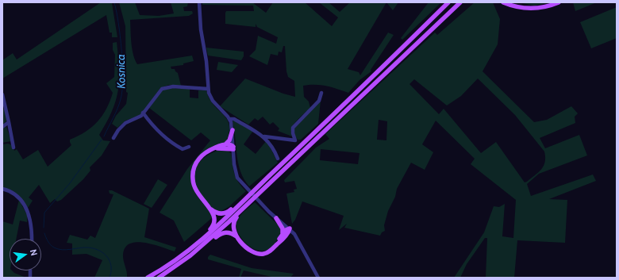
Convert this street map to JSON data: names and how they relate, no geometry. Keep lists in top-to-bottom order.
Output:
{
  "water": ["Kosnica"],
  "north": "right"
}
